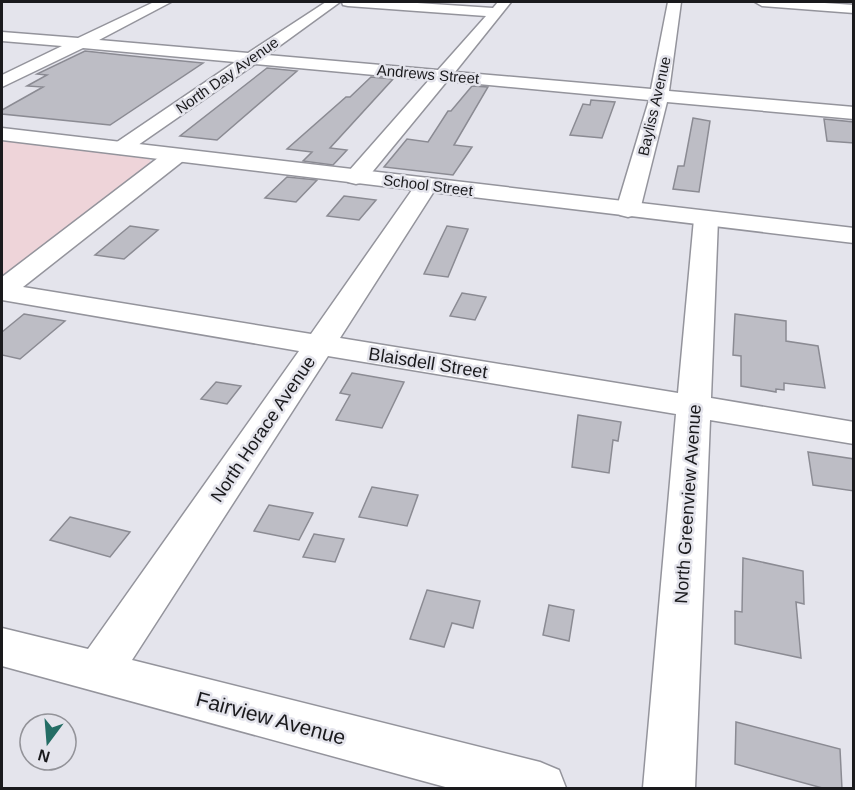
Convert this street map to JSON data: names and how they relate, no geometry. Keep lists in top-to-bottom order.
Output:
{
  "streets": {
    "street": [
      "Andrews Street",
      "North Day Avenue",
      "Bayliss Avenue",
      "School Street",
      "Blaisdell Street",
      "North Horace Avenue",
      "North Greenview Avenue",
      "Fairview Avenue"
    ]
  },
  "crossings": [
    ["Andrews Street", "North Day Avenue"],
    ["Andrews Street", "Bayliss Avenue"],
    ["North Day Avenue", "School Street"],
    ["Bayliss Avenue", "School Street"],
    ["School Street", "North Horace Avenue"],
    ["School Street", "North Greenview Avenue"],
    ["Blaisdell Street", "North Horace Avenue"],
    ["Blaisdell Street", "North Greenview Avenue"],
    ["North Horace Avenue", "Fairview Avenue"]
  ],
  "north": "bottom"
}
